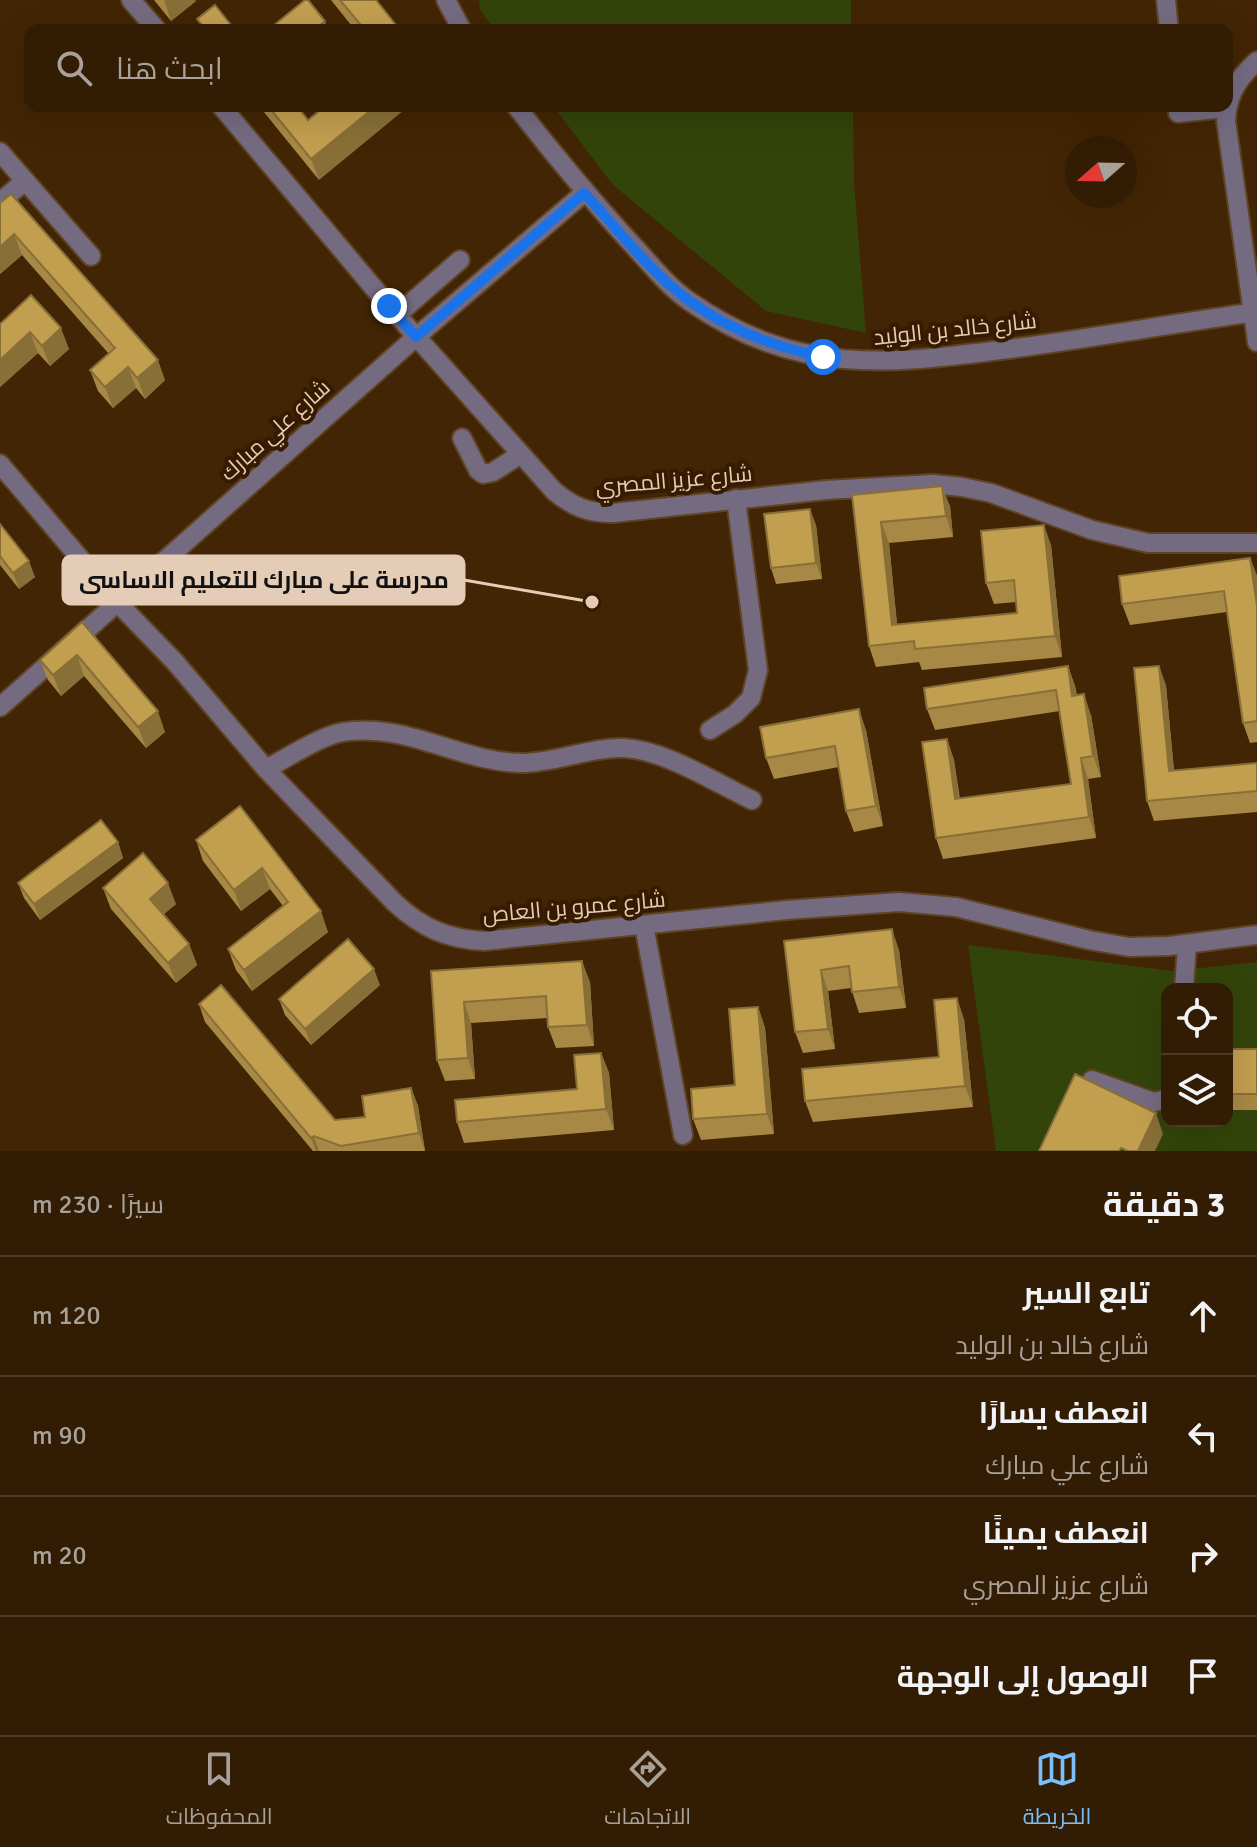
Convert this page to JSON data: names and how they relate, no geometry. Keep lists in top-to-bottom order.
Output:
{
  "streets": {
    "street": [
      "شارع خالد بن الوليد",
      "شارع علي مبارك",
      "شارع عزيز المصري",
      "شارع عمرو بن العاص"
    ]
  },
  "crossings": [
    ["شارع خالد بن الوليد", "شارع علي مبارك"],
    ["شارع علي مبارك", "شارع عزيز المصري"],
    ["شارع علي مبارك", "شارع عمرو بن العاص"]
  ],
  "places": ["مدرسة على مبارك للتعليم الاساسى"],
  "north": "left",
  "page": {
    "search": "ابحث هنا",
    "heading": ["3 دقيقة", "سيرًا · 230 m"],
    "list": [
      ["تابع السير", "شارع خالد بن الوليد", "120 m"],
      ["انعطف يسارًا", "شارع علي مبارك", "90 m"],
      ["انعطف يمينًا", "شارع عزيز المصري", "20 m"],
      "الوصول إلى الوجهة"
    ],
    "nav": ["الخريطة", "الاتجاهات", "المحفوظات"]
  }
}
